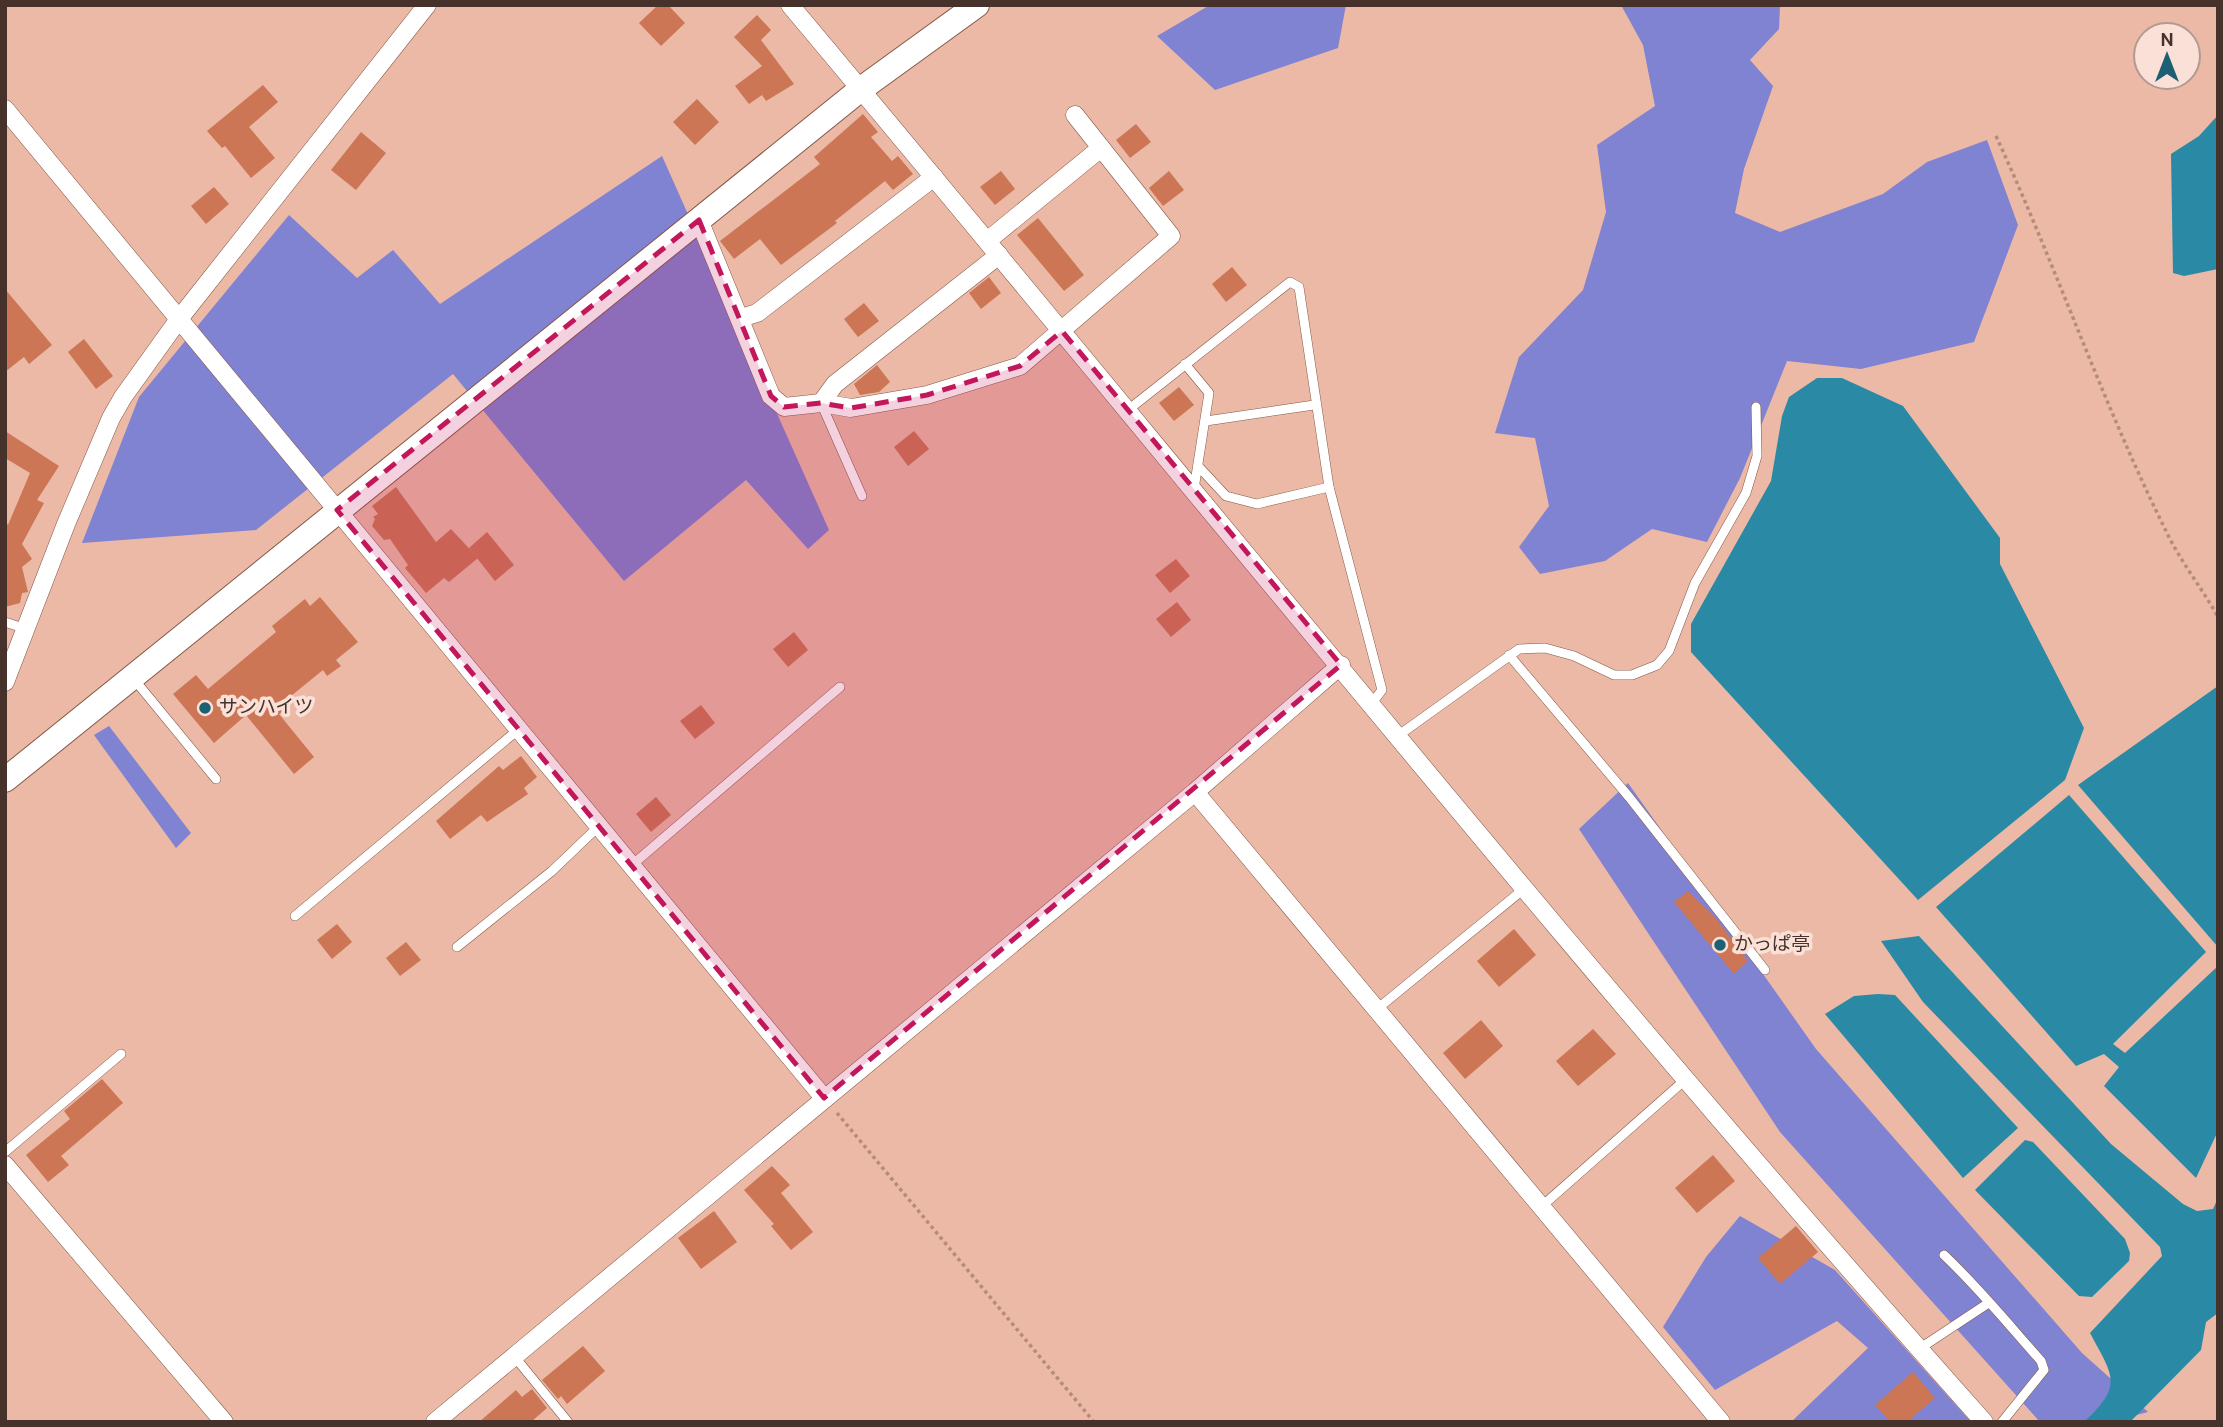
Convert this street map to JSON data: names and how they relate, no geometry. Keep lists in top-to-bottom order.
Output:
{
  "places": ["サンハイツ", "かっぱ亭"],
  "north": "top"
}
